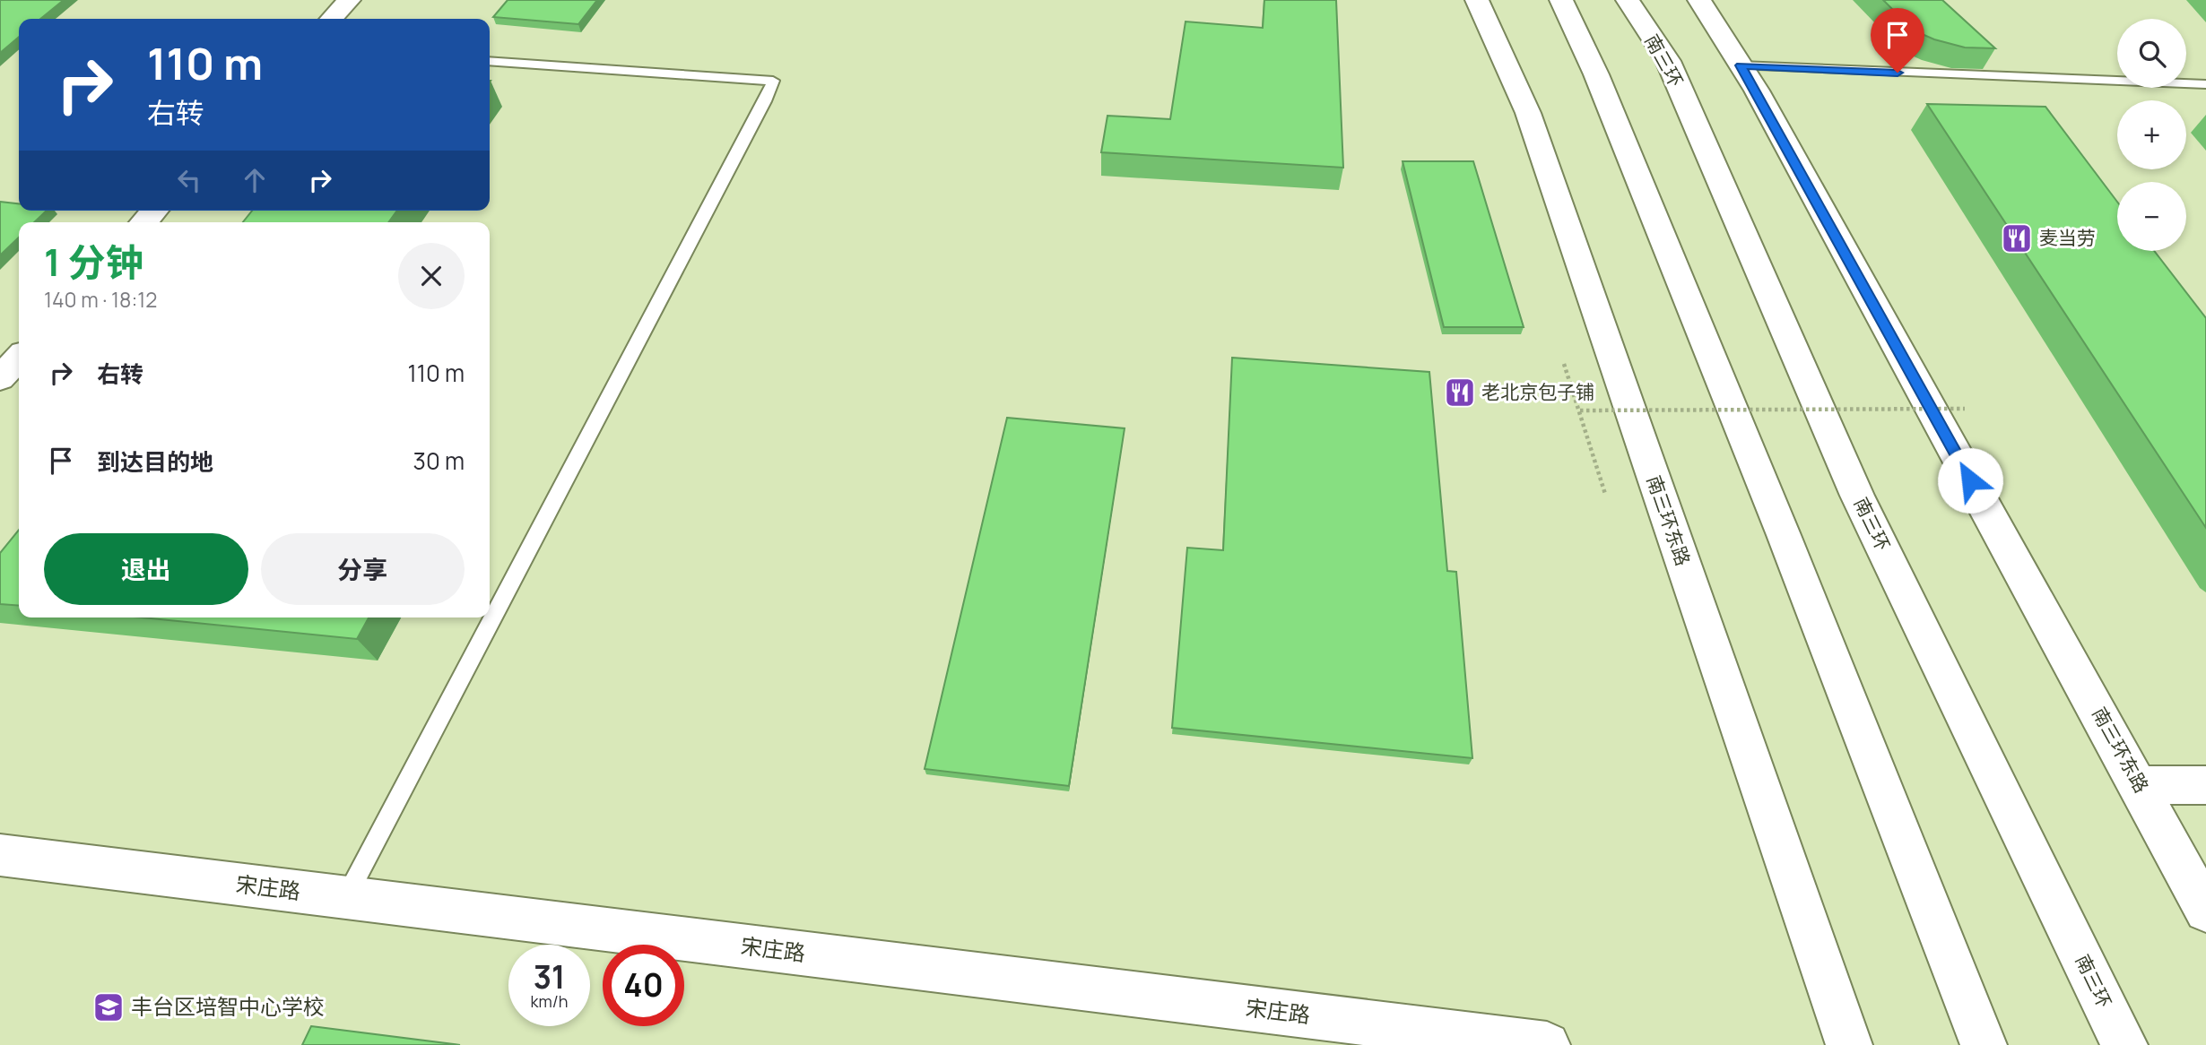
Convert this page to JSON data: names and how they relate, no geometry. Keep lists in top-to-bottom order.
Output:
{
  "streets": {
    "main road": ["南三环", "南三环东路", "宋庄路"]
  },
  "places": {
    "restaurant": ["麦当劳", "老北京包子铺"],
    "school or university": ["丰台区培智中心学校"]
  },
  "page": {
    "map_buttons": ["+", "−"],
    "turn": ["110 m", "右转"],
    "heading": ["1 分钟", "140 m · 18:12"],
    "list": [
      {
        "name": "右转",
        "value": "110 m"
      },
      {
        "name": "到达目的地",
        "value": "30 m"
      }
    ],
    "buttons": ["退出", "分享"],
    "speed": "31 km/h",
    "limit": "40"
  }
}
